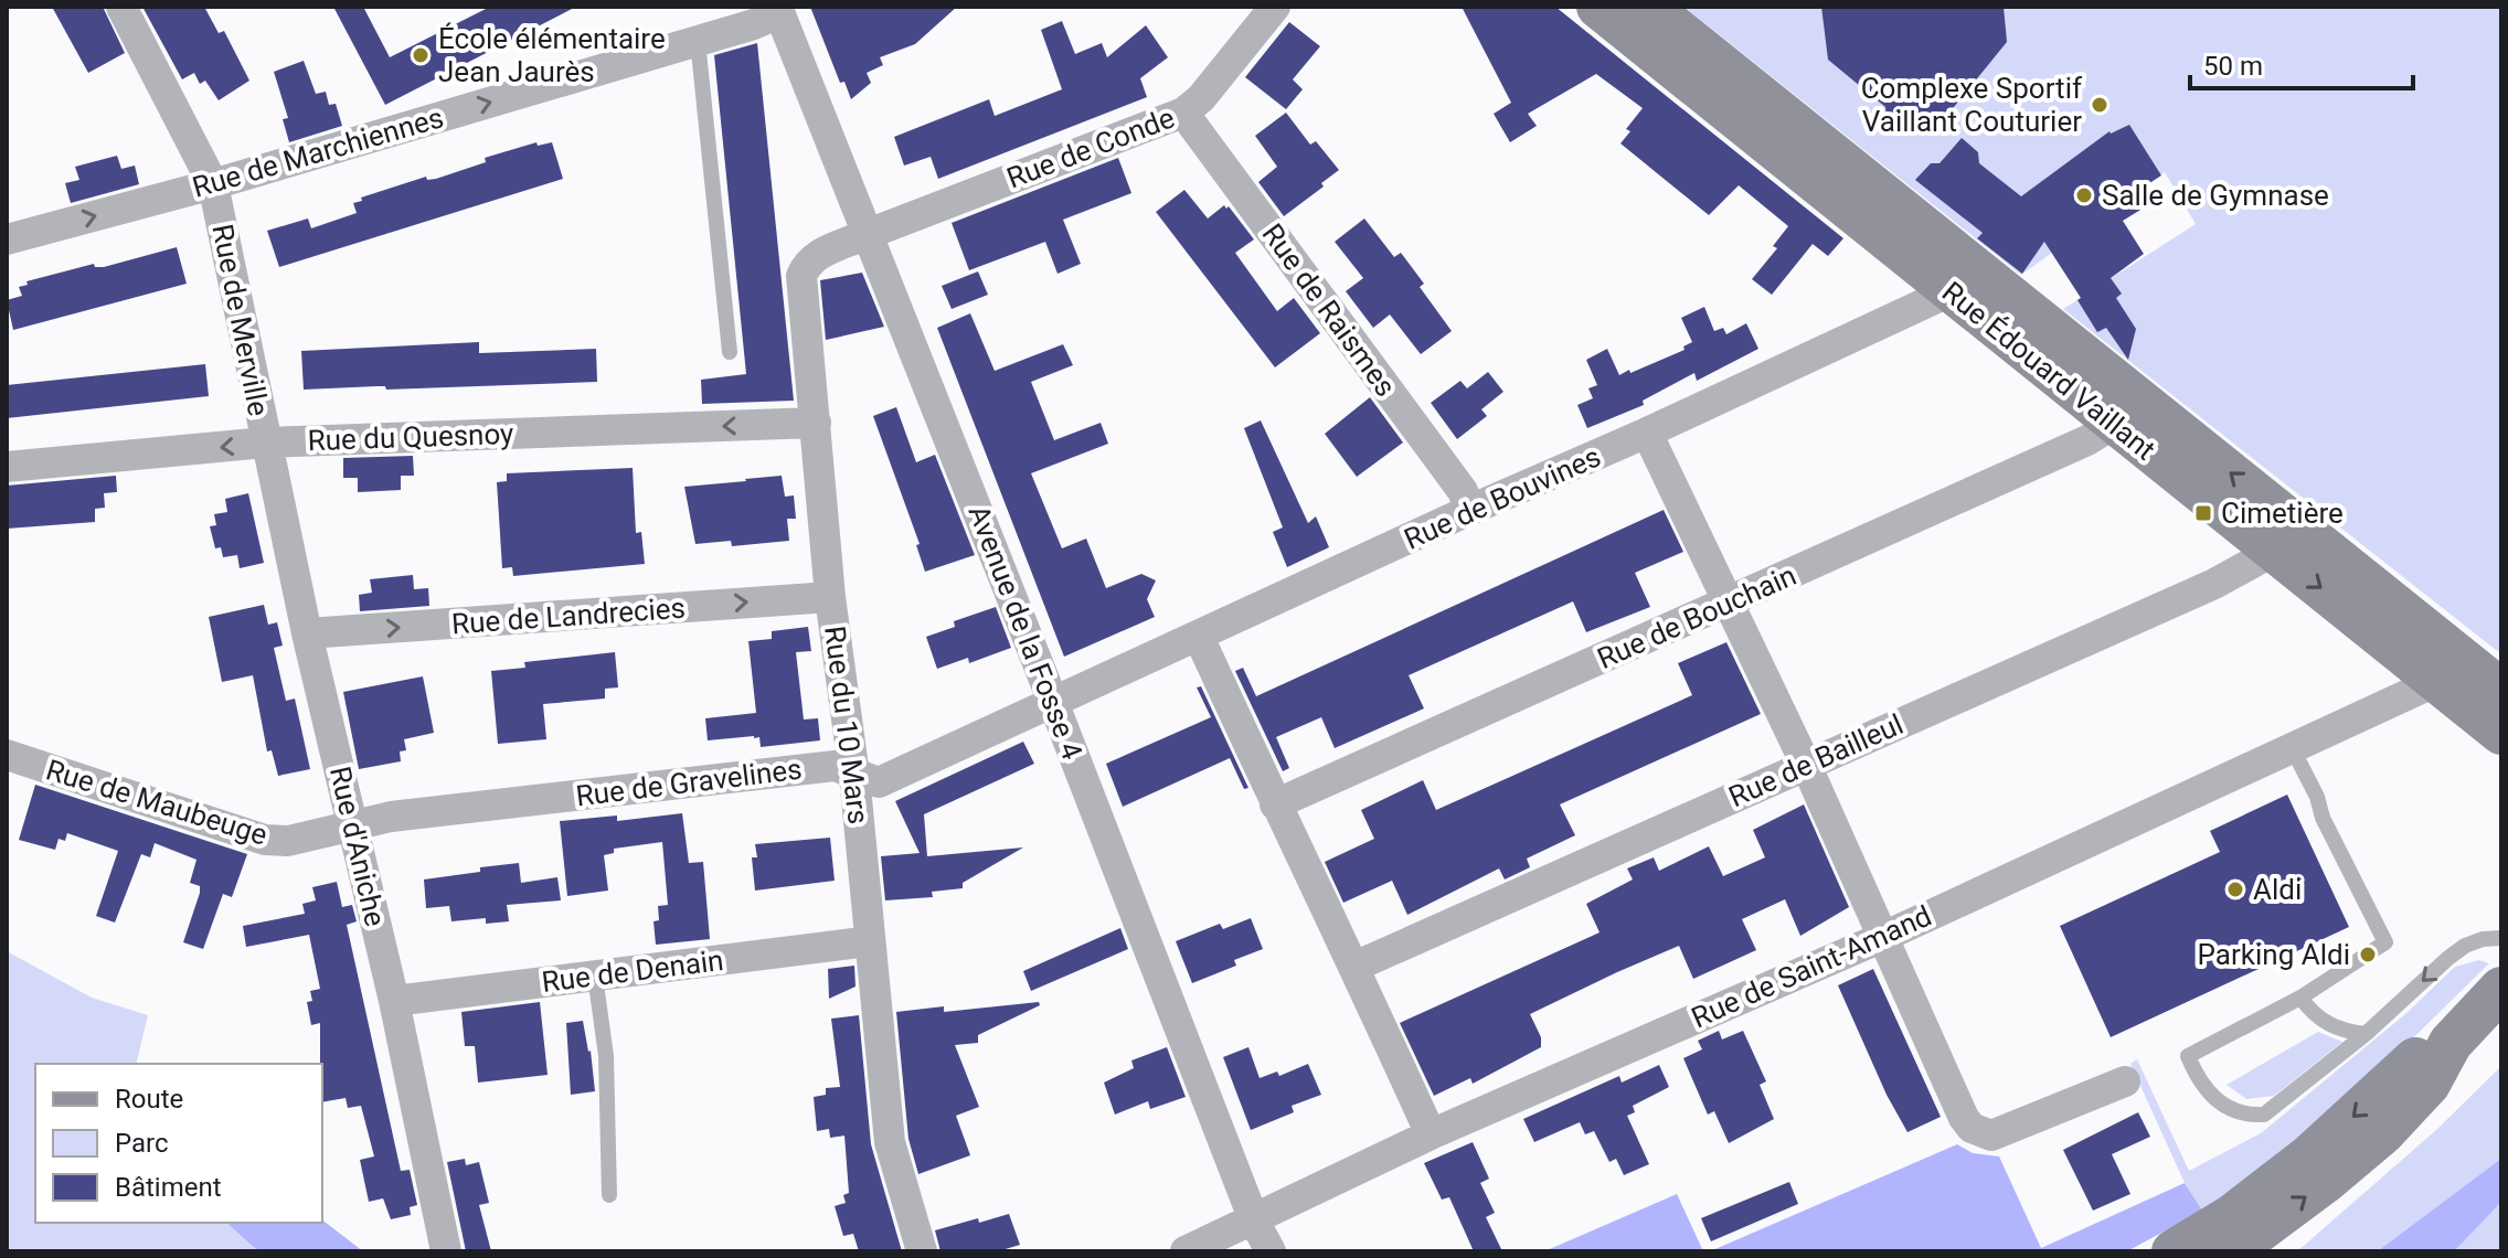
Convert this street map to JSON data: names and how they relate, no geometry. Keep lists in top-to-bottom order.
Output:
{
  "streets": {
    "main road": ["Rue Édouard Vaillant"],
    "street": [
      "Rue de Conde",
      "Rue de Marchiennes",
      "Rue de Raismes",
      "Rue de Merville",
      "Rue du Quesnoy",
      "Rue de Bouvines",
      "Rue de Landrecies",
      "Rue de Bouchain",
      "Avenue de la Fosse 4",
      "Rue du 10 Mars",
      "Rue de Bailleul",
      "Rue de Gravelines",
      "Rue de Maubeuge",
      "Rue d'Aniche",
      "Rue de Saint-Amand",
      "Rue de Denain"
    ]
  },
  "crossings": [
    ["Rue de Conde", "Rue de Raismes"],
    ["Rue de Conde", "Avenue de la Fosse 4"],
    ["Rue de Conde", "Rue du 10 Mars"],
    ["Rue de Marchiennes", "Rue de Merville"],
    ["Rue de Marchiennes", "Avenue de la Fosse 4"],
    ["Rue de Raismes", "Rue de Bouvines"],
    ["Rue de Merville", "Rue du Quesnoy"],
    ["Rue de Merville", "Rue d'Aniche"],
    ["Rue Édouard Vaillant", "Rue de Bouvines"],
    ["Rue Édouard Vaillant", "Rue de Bouchain"],
    ["Rue Édouard Vaillant", "Rue de Bailleul"],
    ["Rue Édouard Vaillant", "Rue de Saint-Amand"],
    ["Rue du Quesnoy", "Rue du 10 Mars"],
    ["Rue du Quesnoy", "Rue d'Aniche"],
    ["Rue de Bouvines", "Avenue de la Fosse 4"],
    ["Rue de Bouvines", "Rue de Gravelines"],
    ["Rue de Landrecies", "Rue du 10 Mars"],
    ["Rue de Landrecies", "Rue d'Aniche"],
    ["Avenue de la Fosse 4", "Rue du 10 Mars"],
    ["Avenue de la Fosse 4", "Rue de Gravelines"],
    ["Avenue de la Fosse 4", "Rue de Saint-Amand"],
    ["Rue du 10 Mars", "Rue de Gravelines"],
    ["Rue du 10 Mars", "Rue de Denain"],
    ["Rue de Gravelines", "Rue de Maubeuge"],
    ["Rue de Gravelines", "Rue d'Aniche"],
    ["Rue d'Aniche", "Rue de Denain"]
  ],
  "one_way": ["Rue de Marchiennes", "Rue du Quesnoy", "Rue de Landrecies"],
  "places": {
    "other": [
      "École élémentaire Jean Jaurès",
      "Complexe Sportif Vaillant Couturier",
      "Salle de Gymnase",
      "Aldi",
      "Parking Aldi"
    ],
    "transit": ["Cimetière"]
  },
  "legend": ["Route", "Parc", "Bâtiment"],
  "scale_bar": "50 m"
}
